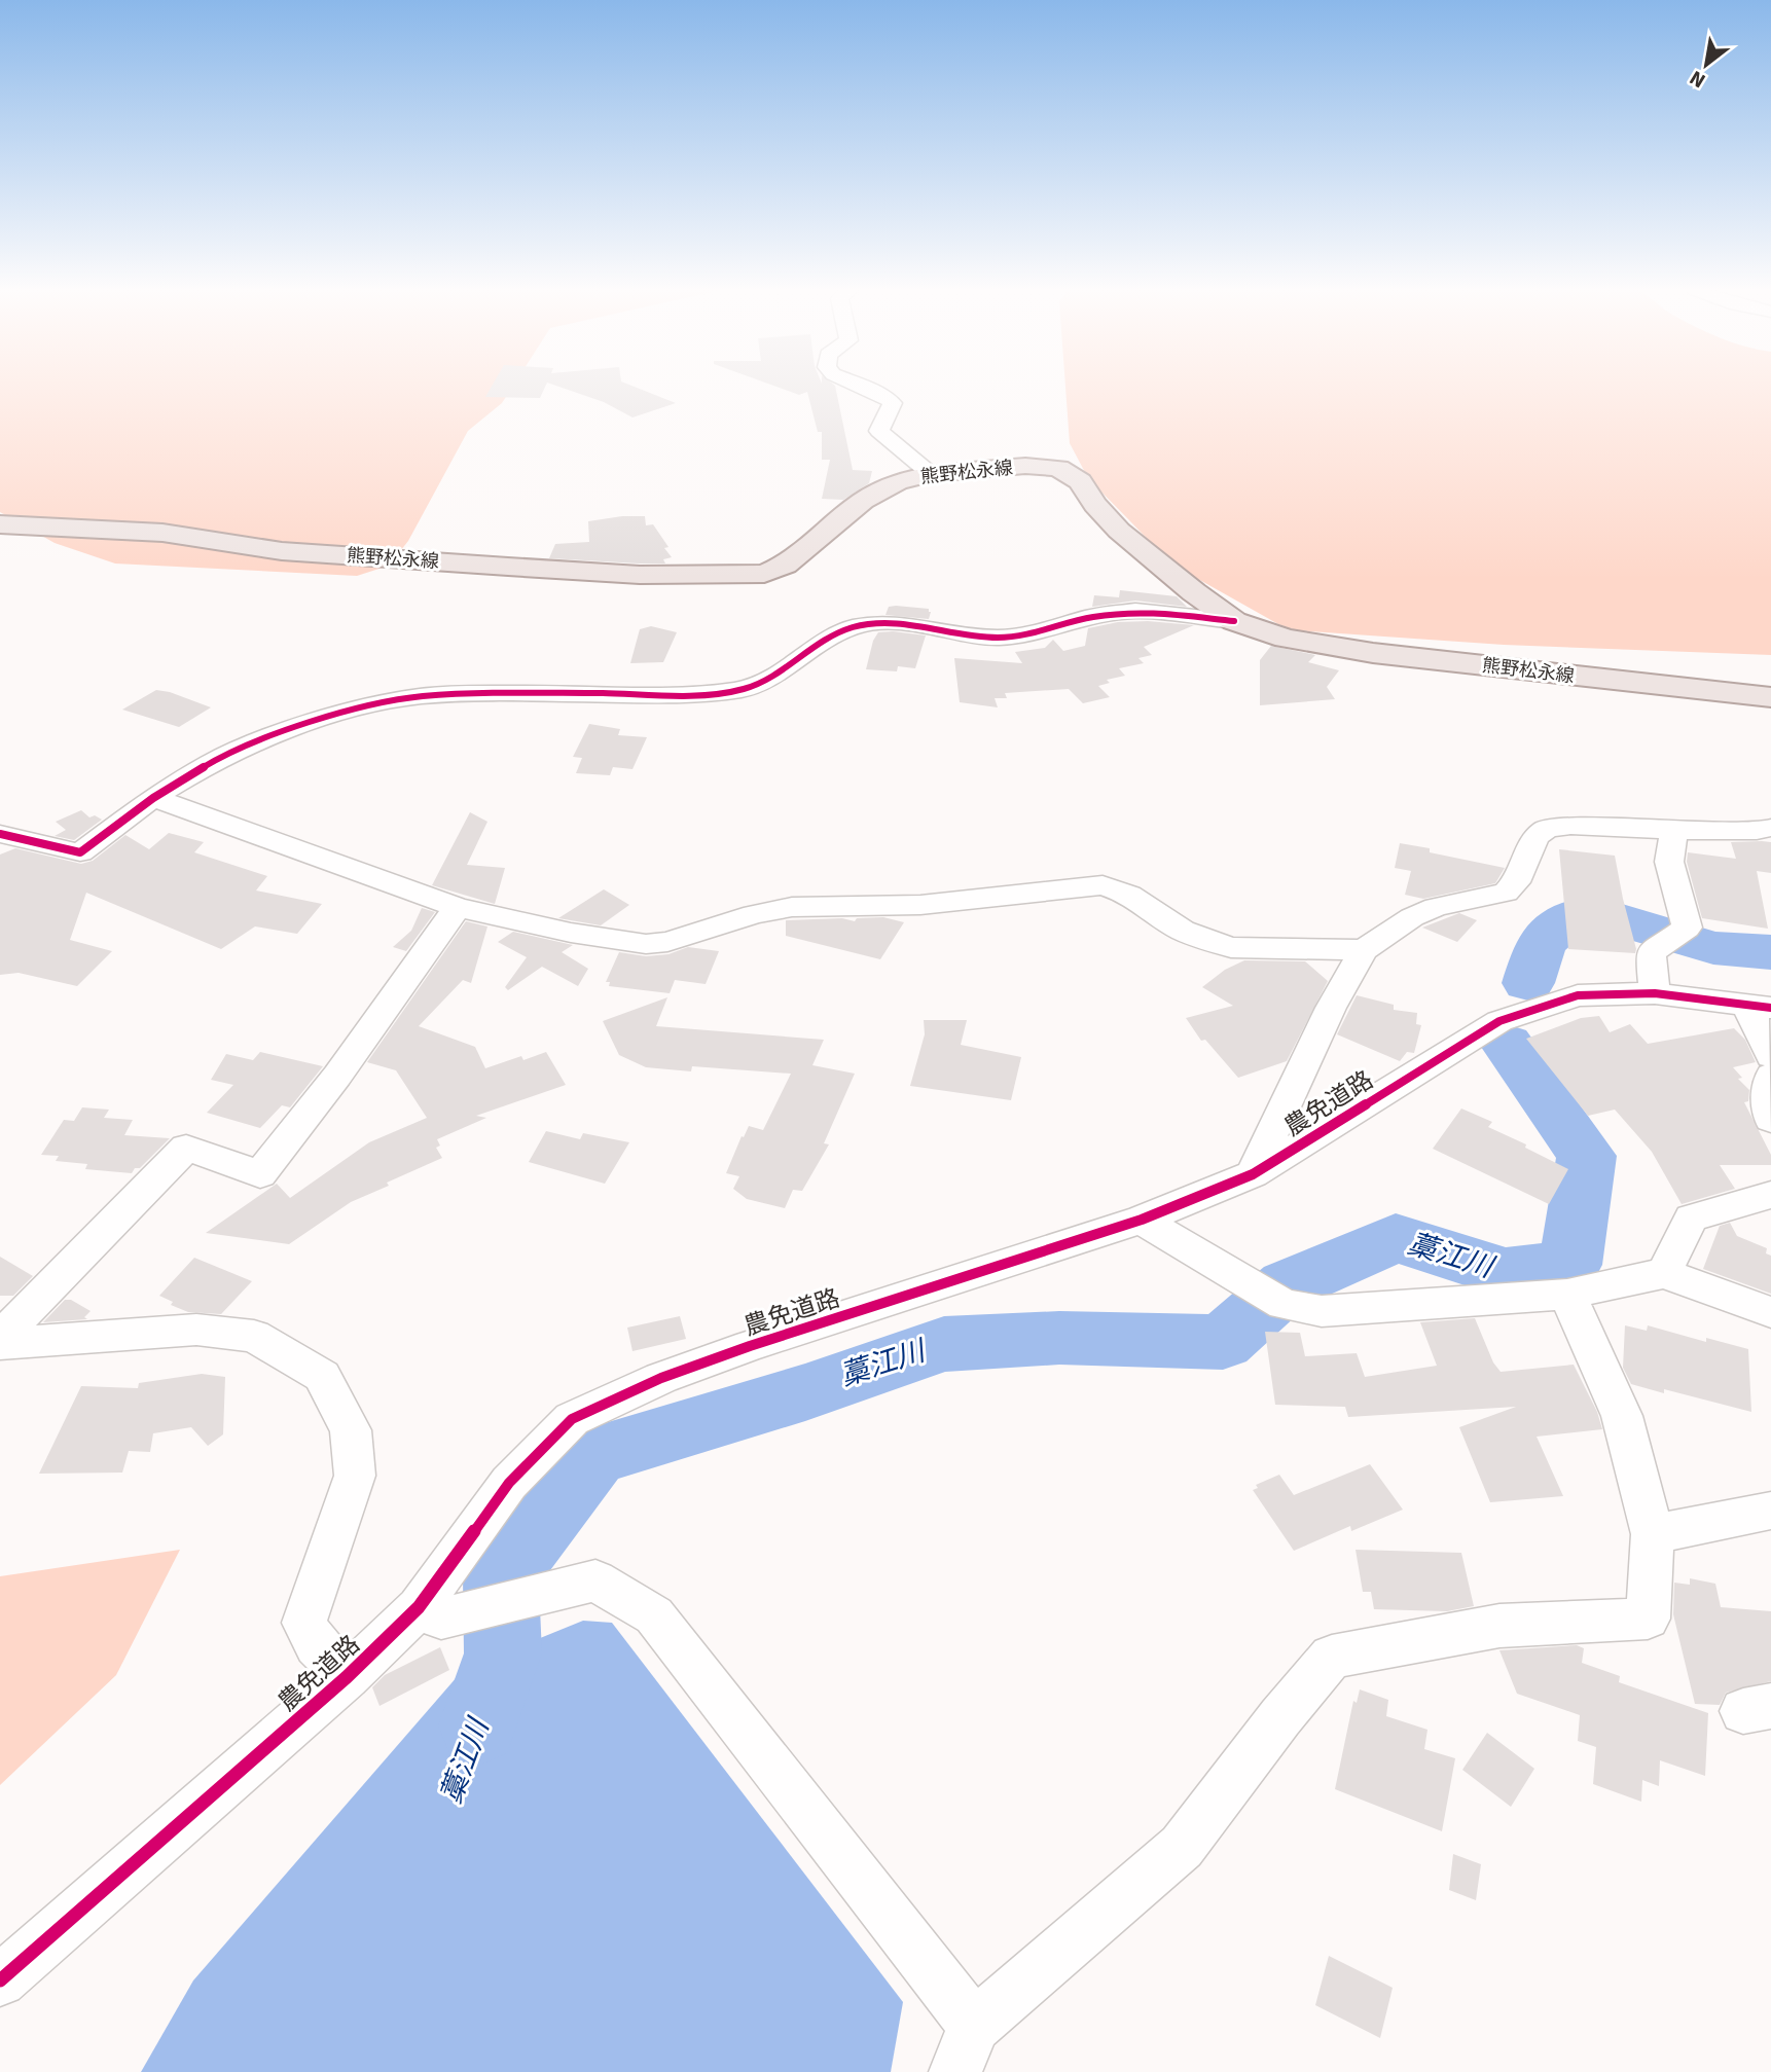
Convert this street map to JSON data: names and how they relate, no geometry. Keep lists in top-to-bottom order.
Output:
{
  "streets": {
    "main road": ["熊野松永線"],
    "street": ["農免道路"]
  },
  "water": ["藁江川"],
  "north": "bottom left"
}
